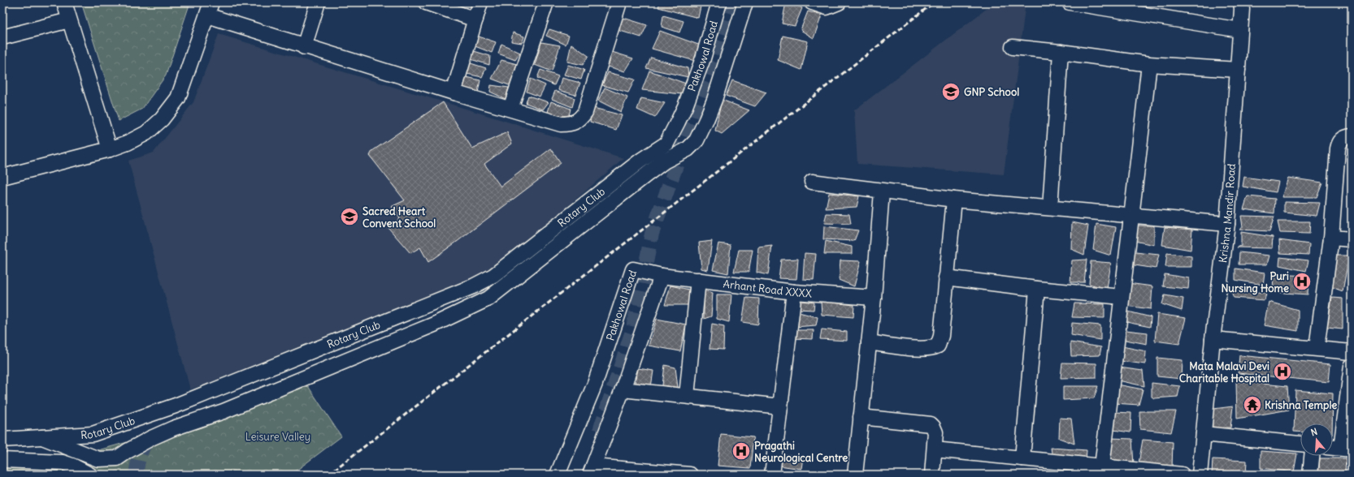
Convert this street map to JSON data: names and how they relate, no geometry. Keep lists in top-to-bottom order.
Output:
{
  "streets": {
    "street": [
      "Pakhowal Road",
      "Rotary Club",
      "Krishna Mandir Road",
      "Arhant Road XXXX"
    ]
  },
  "crossings": [
    ["Pakhowal Road", "Rotary Club"],
    ["Pakhowal Road", "Arhant Road XXXX"]
  ],
  "parks": ["Leisure Valley"],
  "places": {
    "school or university": ["GNP School", "Sacred Heart Convent School"],
    "hospital": ["Puri Nursing Home", "Mata Malavi Devi Charitable Hospital", "Pragathi Neurological Centre"],
    "temple": ["Krishna Temple"]
  },
  "north": "top"
}
